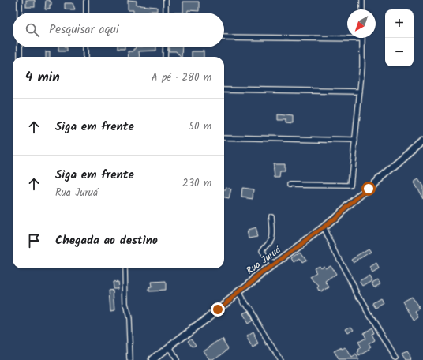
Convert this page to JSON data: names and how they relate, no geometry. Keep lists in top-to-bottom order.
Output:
{
  "streets": {
    "street": ["Rua Juruá"]
  },
  "north": "bottom left",
  "page": {
    "map_buttons": ["+", "−"],
    "search": "Pesquisar aqui",
    "heading": ["4 min", "A pé · 280 m"],
    "list": [
      ["Siga em frente", "50 m"],
      ["Siga em frente", "Rua Juruá", "230 m"],
      "Chegada ao destino"
    ]
  }
}
